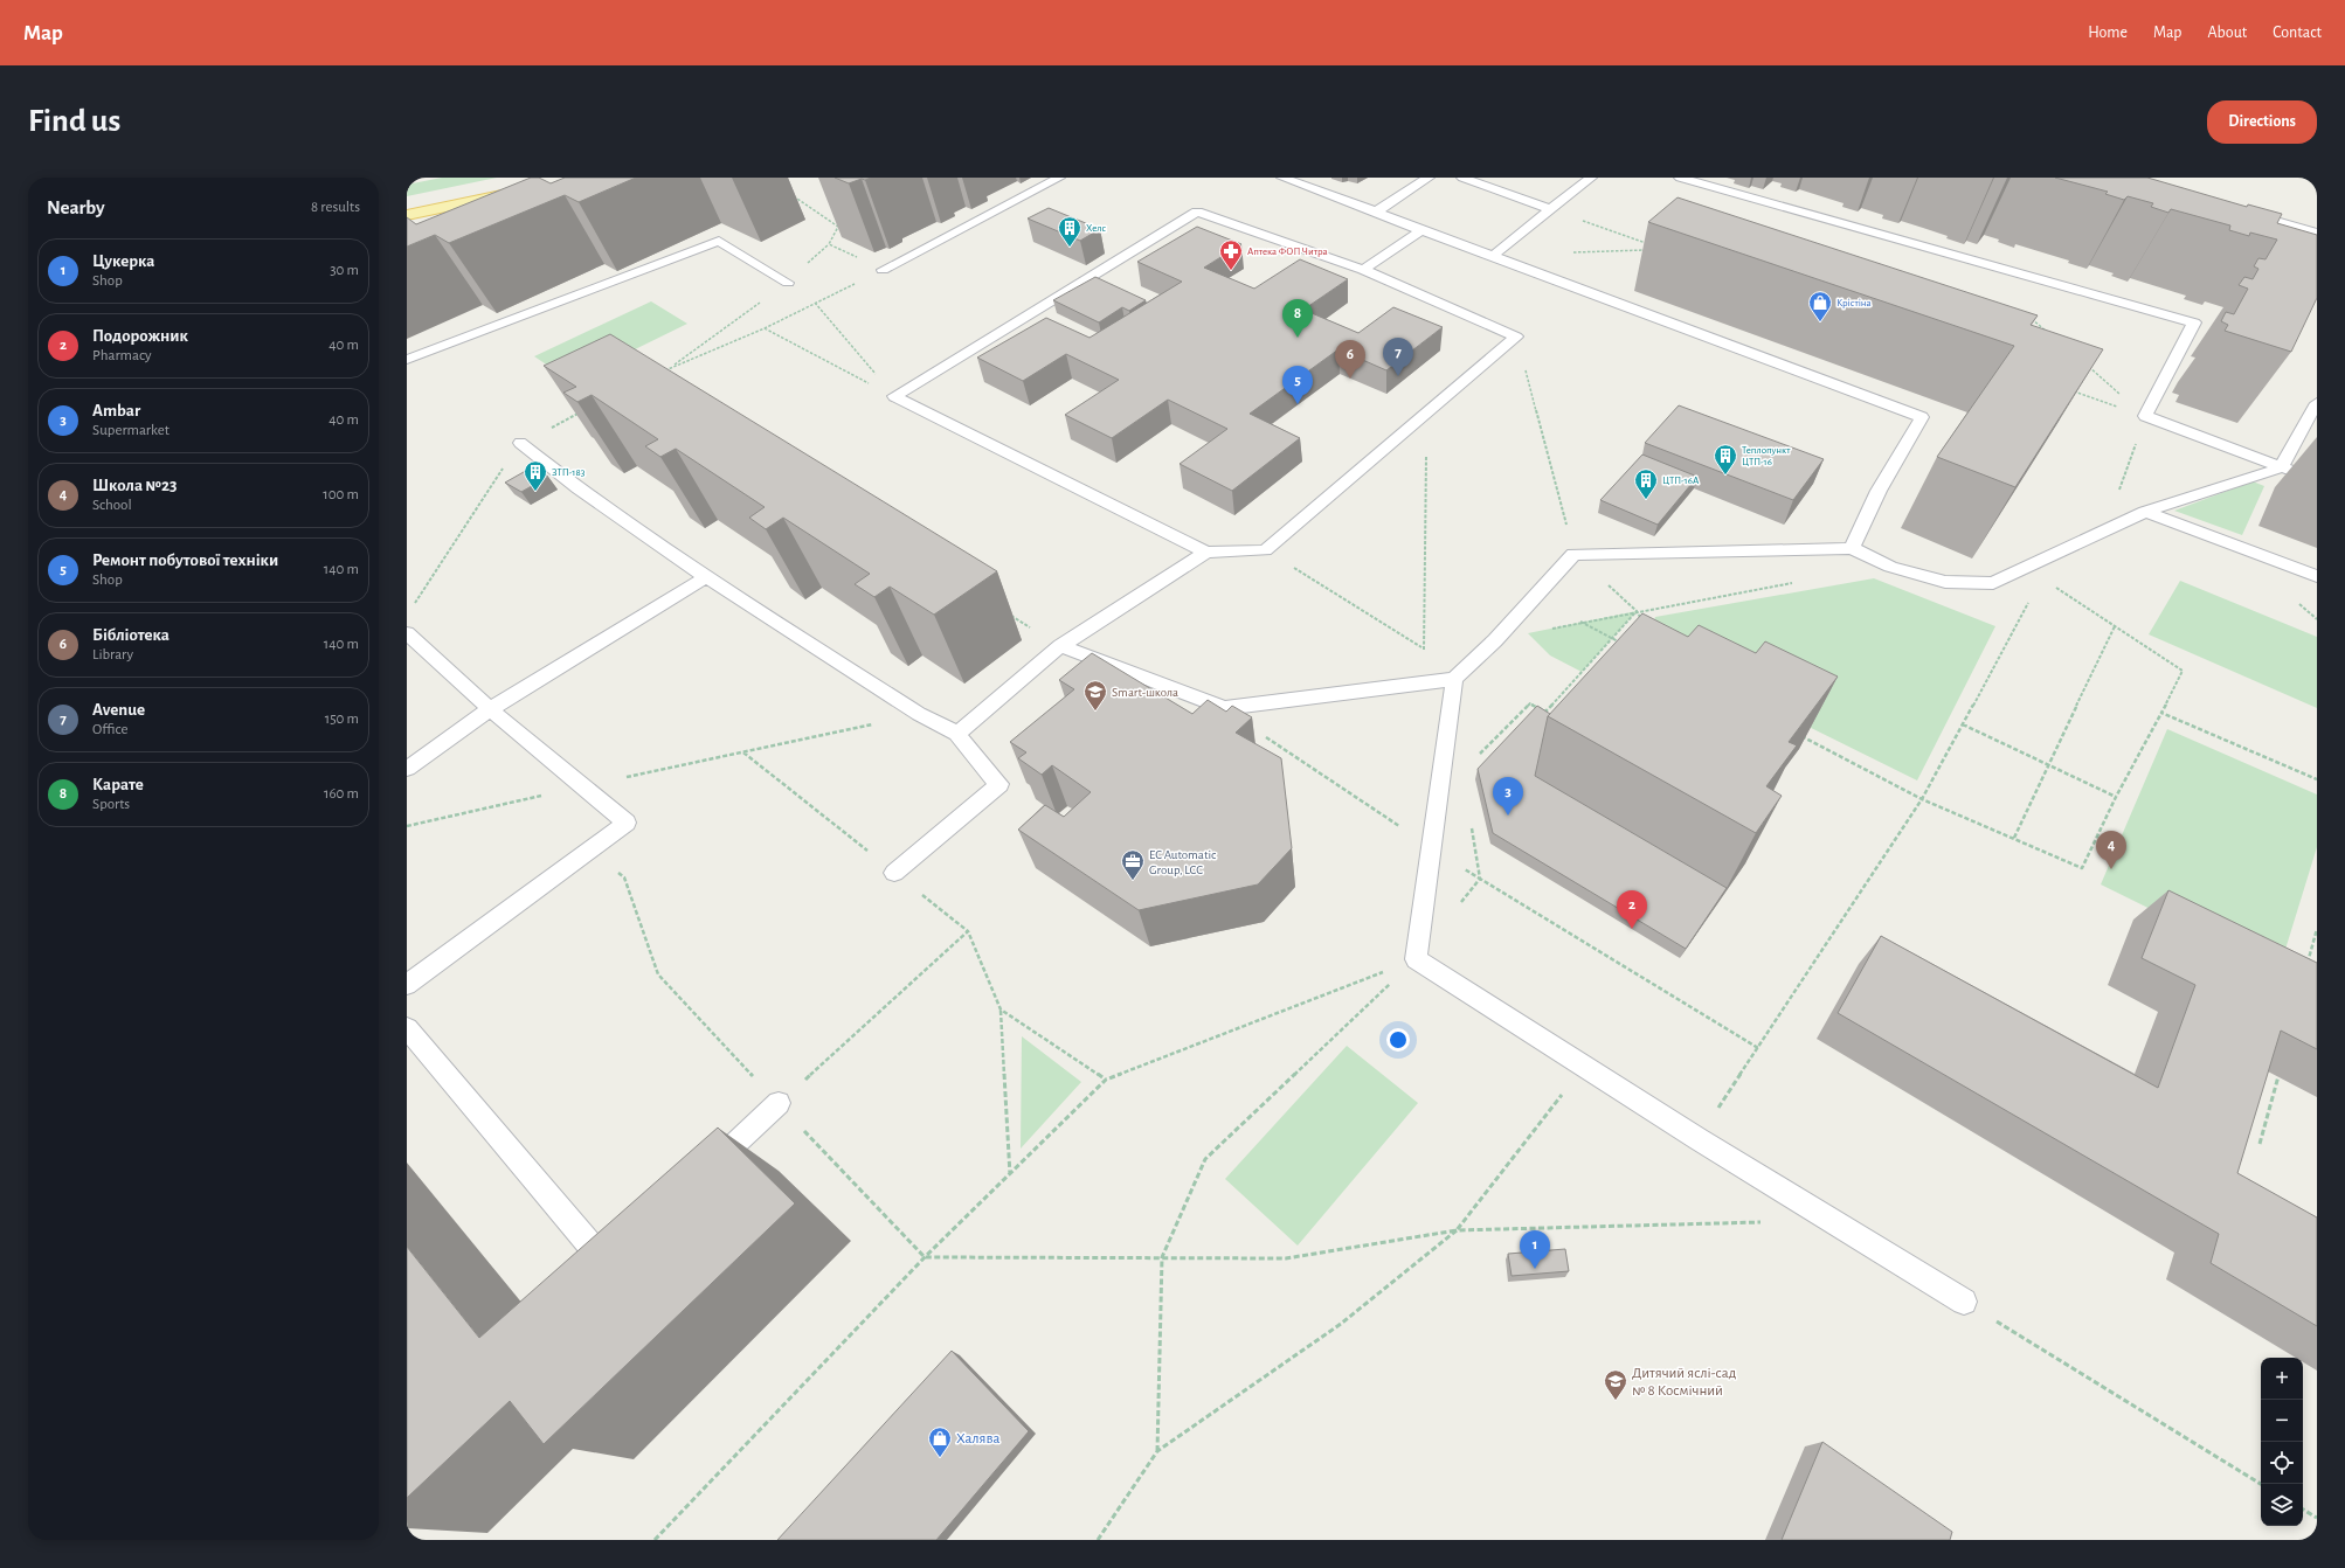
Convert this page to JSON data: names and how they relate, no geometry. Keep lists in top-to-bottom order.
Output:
{
  "places": {
    "building": [
      "Хелс",
      "Теплопункт ЦТП-16",
      "ЗТП-183",
      "ЦТП-16А"
    ],
    "pharmacy": ["Аптека ФОП Читра"],
    "shop": ["Крістіна", "Халява"],
    "school or university": ["Smart-школа", "Дитячий яслі-сад № 8 Космічний"],
    "office": ["EC Automatic Group, LCC"]
  },
  "page": {
    "header": "Map",
    "nav": [
      "Home",
      "Map",
      "About",
      "Contact"
    ],
    "buttons": "Directions",
    "title": "Find us",
    "heading": ["Nearby", "8 results"],
    "list": [
      {
        "mark": "1",
        "name": "Цукерка",
        "note": "Shop",
        "value": "30 m"
      },
      {
        "mark": "2",
        "name": "Подорожник",
        "note": "Pharmacy",
        "value": "40 m"
      },
      {
        "mark": "3",
        "name": "Ambar",
        "note": "Supermarket",
        "value": "40 m"
      },
      {
        "mark": "4",
        "name": "Школа №23",
        "note": "School",
        "value": "100 m"
      },
      {
        "mark": "5",
        "name": "Ремонт побутової техніки",
        "note": "Shop",
        "value": "140 m"
      },
      {
        "mark": "6",
        "name": "Бібліотека",
        "note": "Library",
        "value": "140 m"
      },
      {
        "mark": "7",
        "name": "Avenue",
        "note": "Office",
        "value": "150 m"
      },
      {
        "mark": "8",
        "name": "Карате",
        "note": "Sports",
        "value": "160 m"
      }
    ],
    "pins": [
      "8",
      "7",
      "6",
      "5",
      "3",
      "4",
      "2",
      "1"
    ],
    "map_buttons": ["+", "−"]
  }
}
